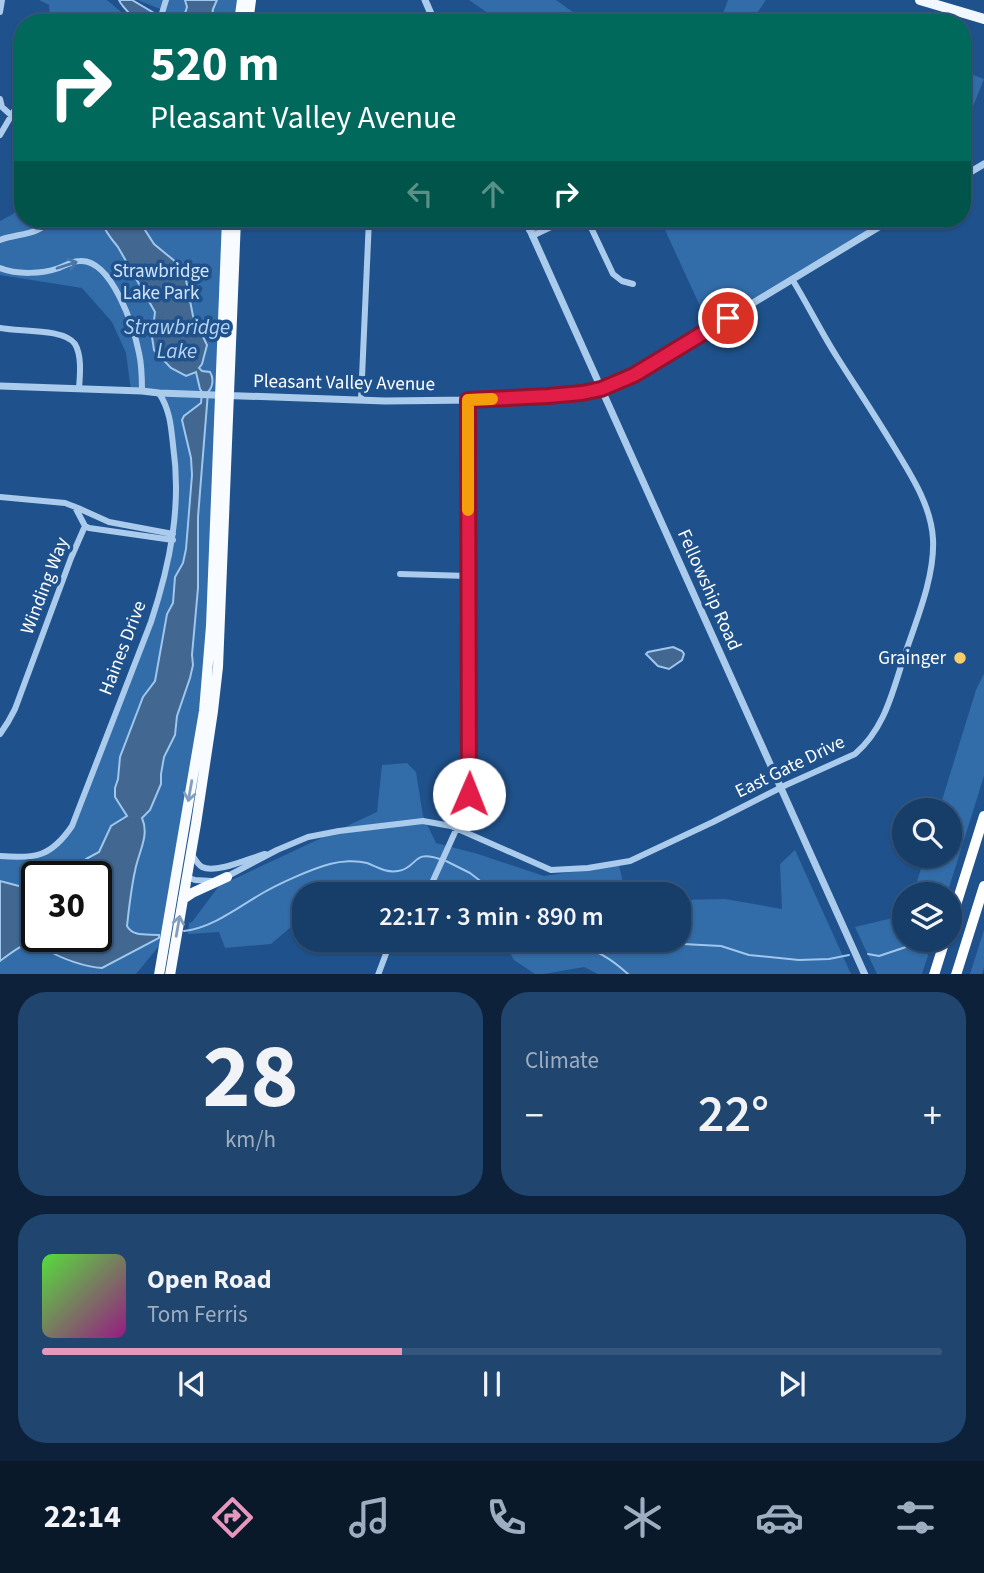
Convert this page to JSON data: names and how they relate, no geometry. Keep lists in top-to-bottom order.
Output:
{
  "streets": {
    "street": [
      "Pleasant Valley Avenue",
      "Winding Way",
      "Fellowship Road",
      "Haines Drive",
      "East Gate Drive"
    ]
  },
  "crossings": [
    ["Pleasant Valley Avenue", "Fellowship Road"],
    ["Pleasant Valley Avenue", "Haines Drive"],
    ["Pleasant Valley Avenue", "East Gate Drive"],
    ["Fellowship Road", "East Gate Drive"]
  ],
  "water": ["Strawbridge Lake"],
  "parks": ["Strawbridge Lake Park"],
  "places": ["Grainger"],
  "page": {
    "turn": ["520 m", "Pleasant Valley Avenue"],
    "limit": "30",
    "trip": "22:17 · 3 min · 890 m",
    "tile": [
      ["28", "km/h"],
      "Climate"
    ],
    "heat": ["−", "22°", "+"],
    "song": ["Open Road", "Tom Ferris"],
    "tabs": "22:14"
  }
}
